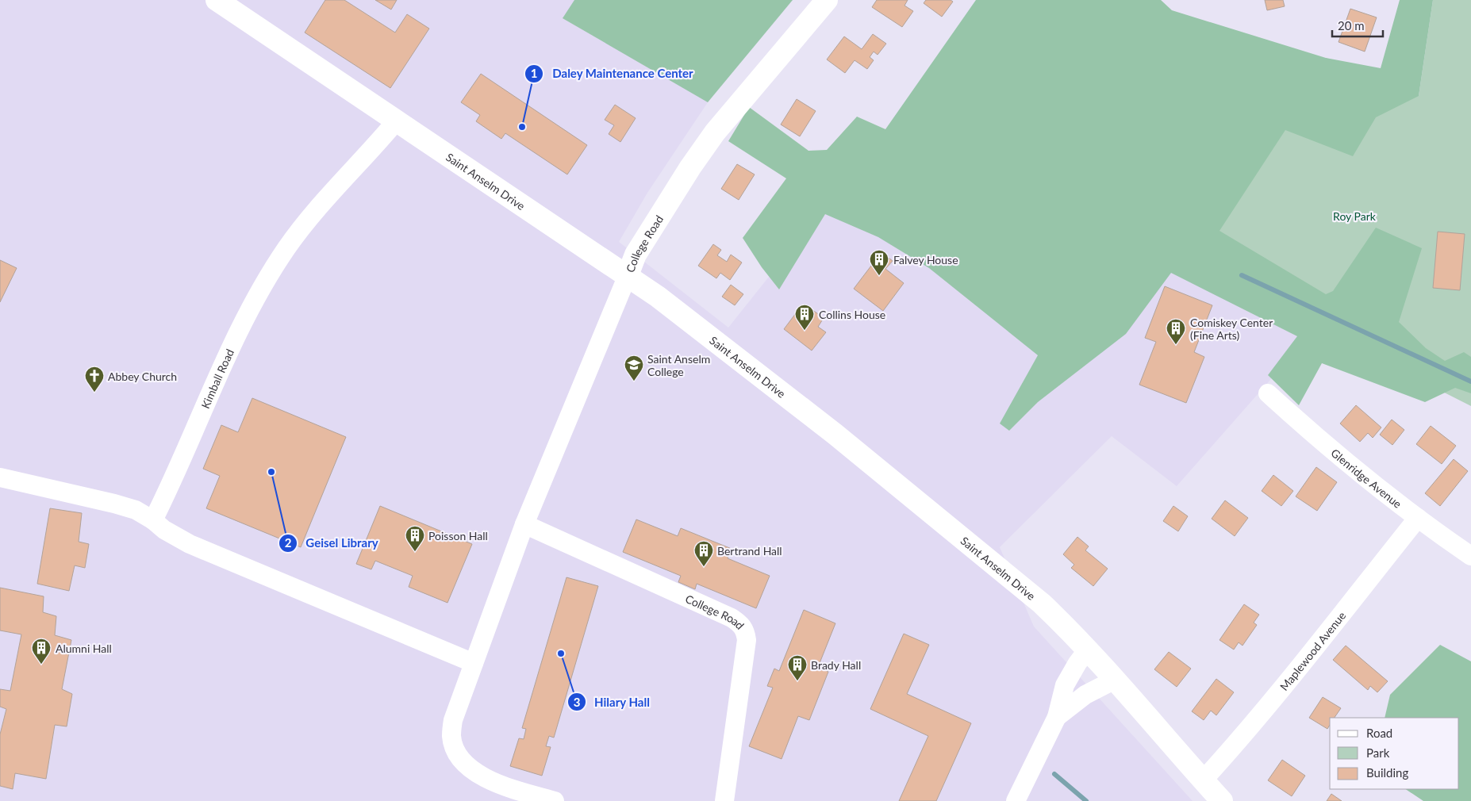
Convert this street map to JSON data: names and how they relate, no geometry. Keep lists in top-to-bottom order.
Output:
{
  "streets": {
    "street": [
      "Saint Anselm Drive",
      "College Road",
      "Kimball Road",
      "Glenridge Avenue",
      "Maplewood Avenue"
    ]
  },
  "crossings": [
    ["Saint Anselm Drive", "College Road"],
    ["Saint Anselm Drive", "Kimball Road"],
    ["Saint Anselm Drive", "Maplewood Avenue"],
    ["Glenridge Avenue", "Maplewood Avenue"]
  ],
  "parks": ["Roy Park"],
  "places": {
    "other": ["Daley Maintenance Center", "Geisel Library", "Hilary Hall"],
    "building": [
      "Falvey House",
      "Collins House",
      "Comiskey Center (Fine Arts)",
      "Poisson Hall",
      "Bertrand Hall",
      "Alumni Hall",
      "Brady Hall"
    ],
    "school or university": ["Saint Anselm College"],
    "church": ["Abbey Church"]
  },
  "legend": ["Road", "Park", "Building"],
  "scale_bar": "20 m"
}
